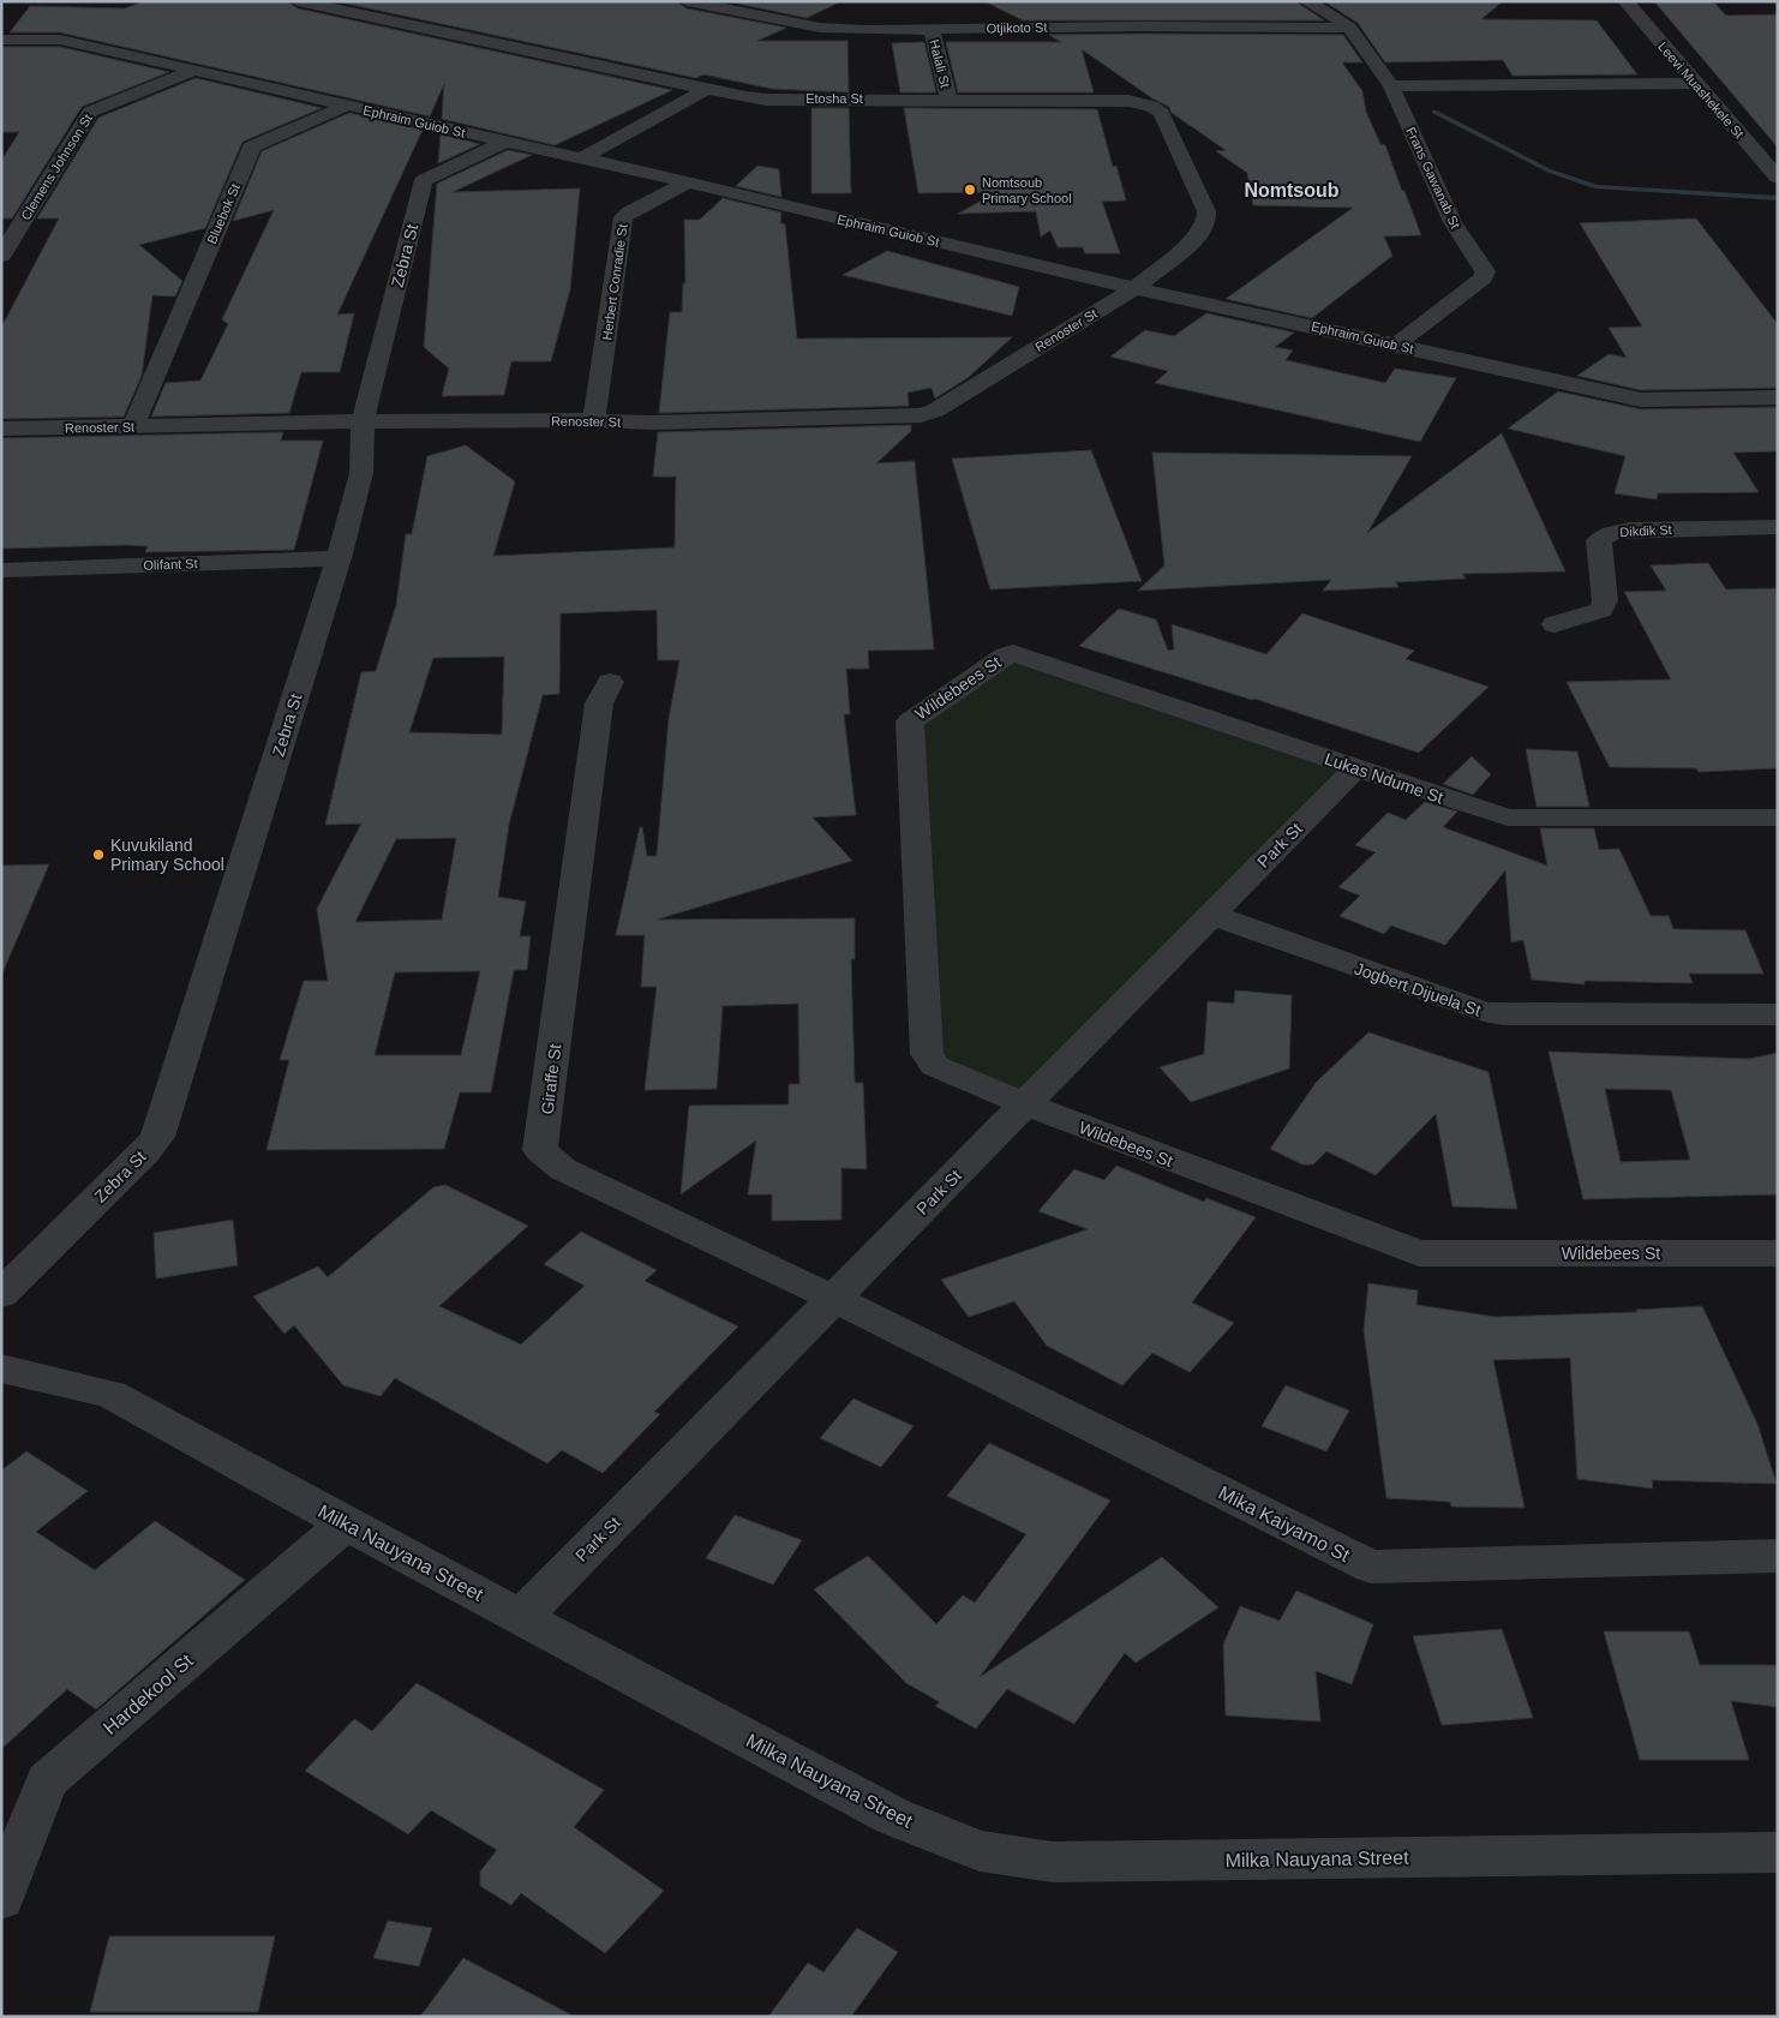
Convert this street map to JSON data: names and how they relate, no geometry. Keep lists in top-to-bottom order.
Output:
{
  "streets": {
    "street": [
      "Otjikoto St",
      "Halali St",
      "Leevi Muashekele St",
      "Etosha St",
      "Ephraim Guiob St",
      "Clemens Johnson St",
      "Frans Gawanab St",
      "Bluebok St",
      "Zebra St",
      "Herbert Conradie St",
      "Renoster St",
      "Dikdik St",
      "Olifant St",
      "Wildebees St",
      "Lukas Ndume St",
      "Park St",
      "Jogbert Dijuela St",
      "Giraffe St",
      "Mika Kaiyamo St",
      "Milka Nauyana Street",
      "Hardekool St"
    ]
  },
  "crossings": [
    ["Otjikoto St", "Halali St"],
    ["Otjikoto St", "Frans Gawanab St"],
    ["Halali St", "Etosha St"],
    ["Etosha St", "Ephraim Guiob St"],
    ["Etosha St", "Renoster St"],
    ["Ephraim Guiob St", "Clemens Johnson St"],
    ["Ephraim Guiob St", "Frans Gawanab St"],
    ["Ephraim Guiob St", "Bluebok St"],
    ["Ephraim Guiob St", "Zebra St"],
    ["Ephraim Guiob St", "Herbert Conradie St"],
    ["Ephraim Guiob St", "Renoster St"],
    ["Bluebok St", "Renoster St"],
    ["Zebra St", "Renoster St"],
    ["Zebra St", "Olifant St"],
    ["Herbert Conradie St", "Renoster St"],
    ["Wildebees St", "Lukas Ndume St"],
    ["Wildebees St", "Park St"],
    ["Lukas Ndume St", "Park St"],
    ["Park St", "Jogbert Dijuela St"],
    ["Park St", "Giraffe St"],
    ["Park St", "Mika Kaiyamo St"],
    ["Park St", "Milka Nauyana Street"],
    ["Giraffe St", "Mika Kaiyamo St"],
    ["Milka Nauyana Street", "Hardekool St"]
  ],
  "districts": ["Nomtsoub"],
  "places": ["Nomtsoub Primary School", "Kuvukiland Primary School"]
}
